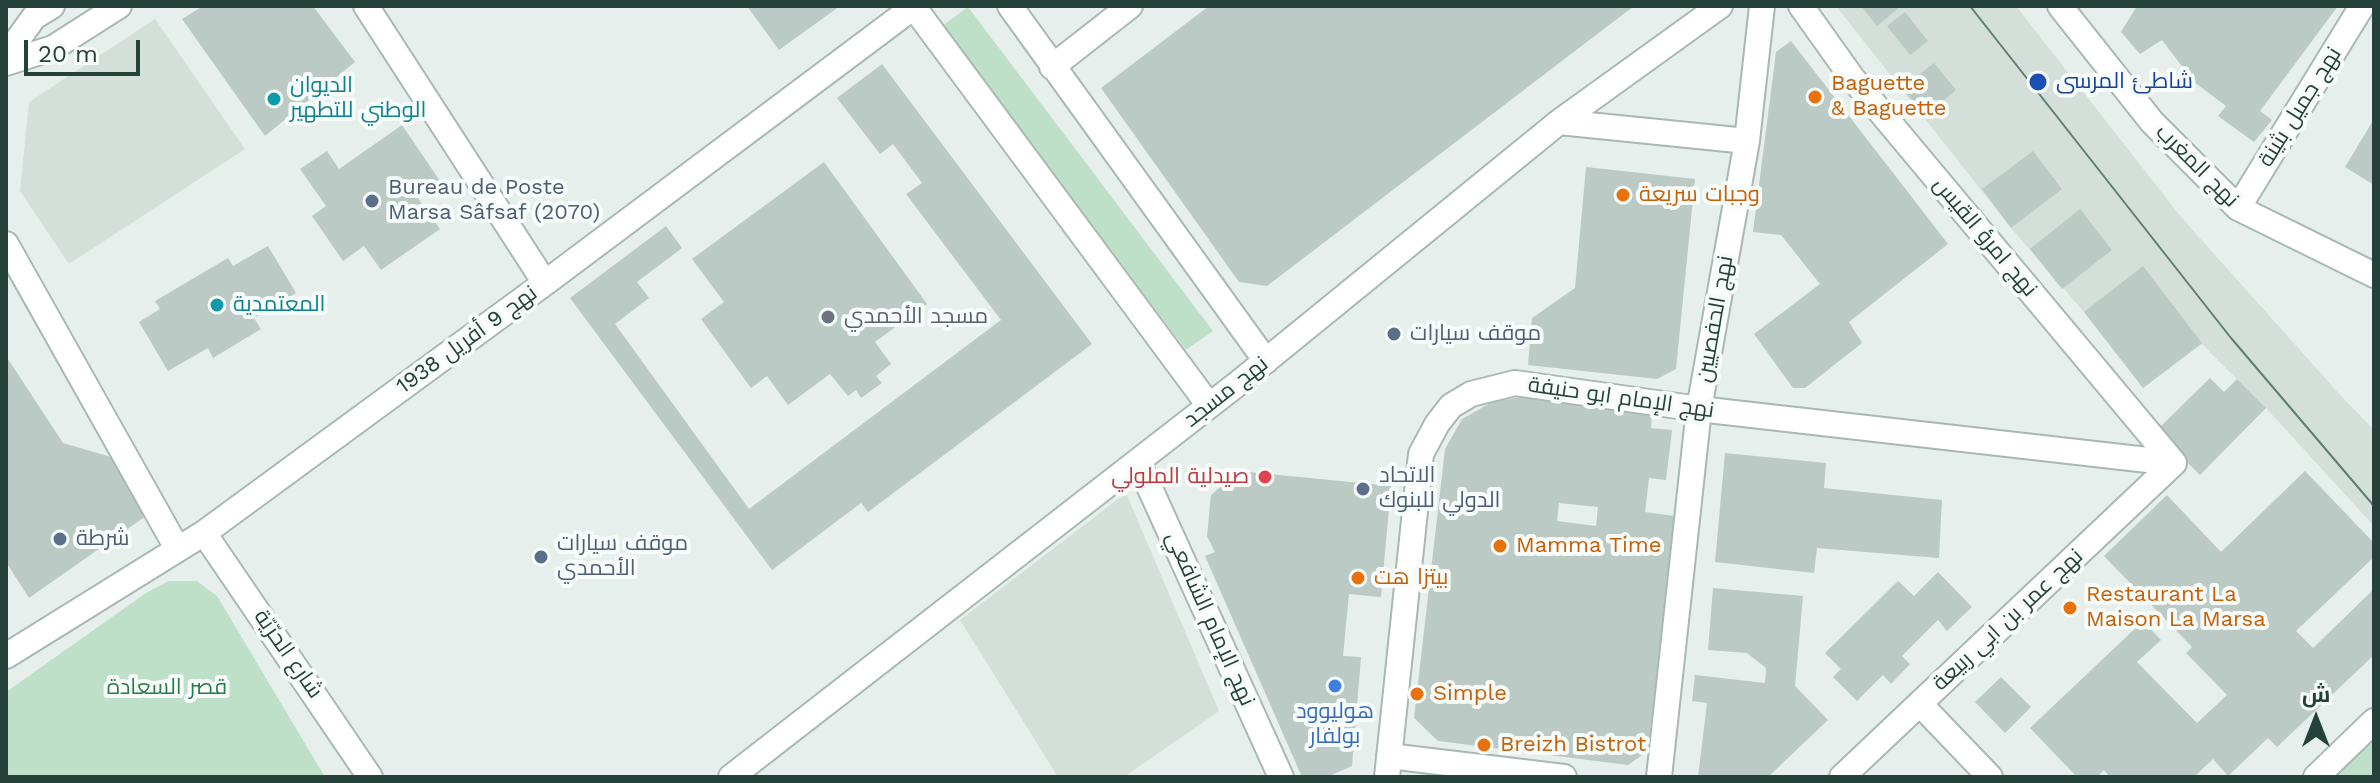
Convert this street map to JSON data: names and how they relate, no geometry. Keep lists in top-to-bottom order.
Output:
{
  "streets": {
    "street": [
      "نهج جميل بثينة",
      "نهج المغرب",
      "نهج امرؤ القيس",
      "نهج الحفصيين",
      "نهج 9 أفريل 1938",
      "نهج مسجد",
      "نهج الإمام ابو حنيفة",
      "نهج الإمام الشافعي",
      "نهج عمر بن ابي ربيعة",
      "شارع الحرّيّة"
    ]
  },
  "crossings": [
    ["نهج جميل بثينة", "نهج المغرب"],
    ["نهج امرؤ القيس", "نهج الإمام ابو حنيفة"],
    ["نهج امرؤ القيس", "نهج عمر بن ابي ربيعة"],
    ["نهج الحفصيين", "نهج الإمام ابو حنيفة"],
    ["نهج 9 أفريل 1938", "شارع الحرّيّة"],
    ["نهج مسجد", "نهج الإمام الشافعي"],
    ["نهج الإمام ابو حنيفة", "نهج عمر بن ابي ربيعة"]
  ],
  "parks": ["قصر السعادة"],
  "places": [
    "شاطئ المرسى",
    "Baguette & Baguette",
    "الديوان الوطني للتطهير",
    "وجبات سريعة",
    "Bureau de Poste Marsa Sâfsaf (2070)",
    "المعتمدية",
    "مسجد الأحمدي",
    "موقف سيارات",
    "صيدلية الملولي",
    "الاتحاد الدولي للبنوك",
    "شرطة",
    "Mamma Time",
    "موقف سيارات الأحمدي",
    "بيتزا هت",
    "Restaurant La Maison La Marsa",
    "هوليوود بولفار",
    "Simple",
    "Breizh Bistrot"
  ],
  "scale_bar": "20 m",
  "north": "top"
}
